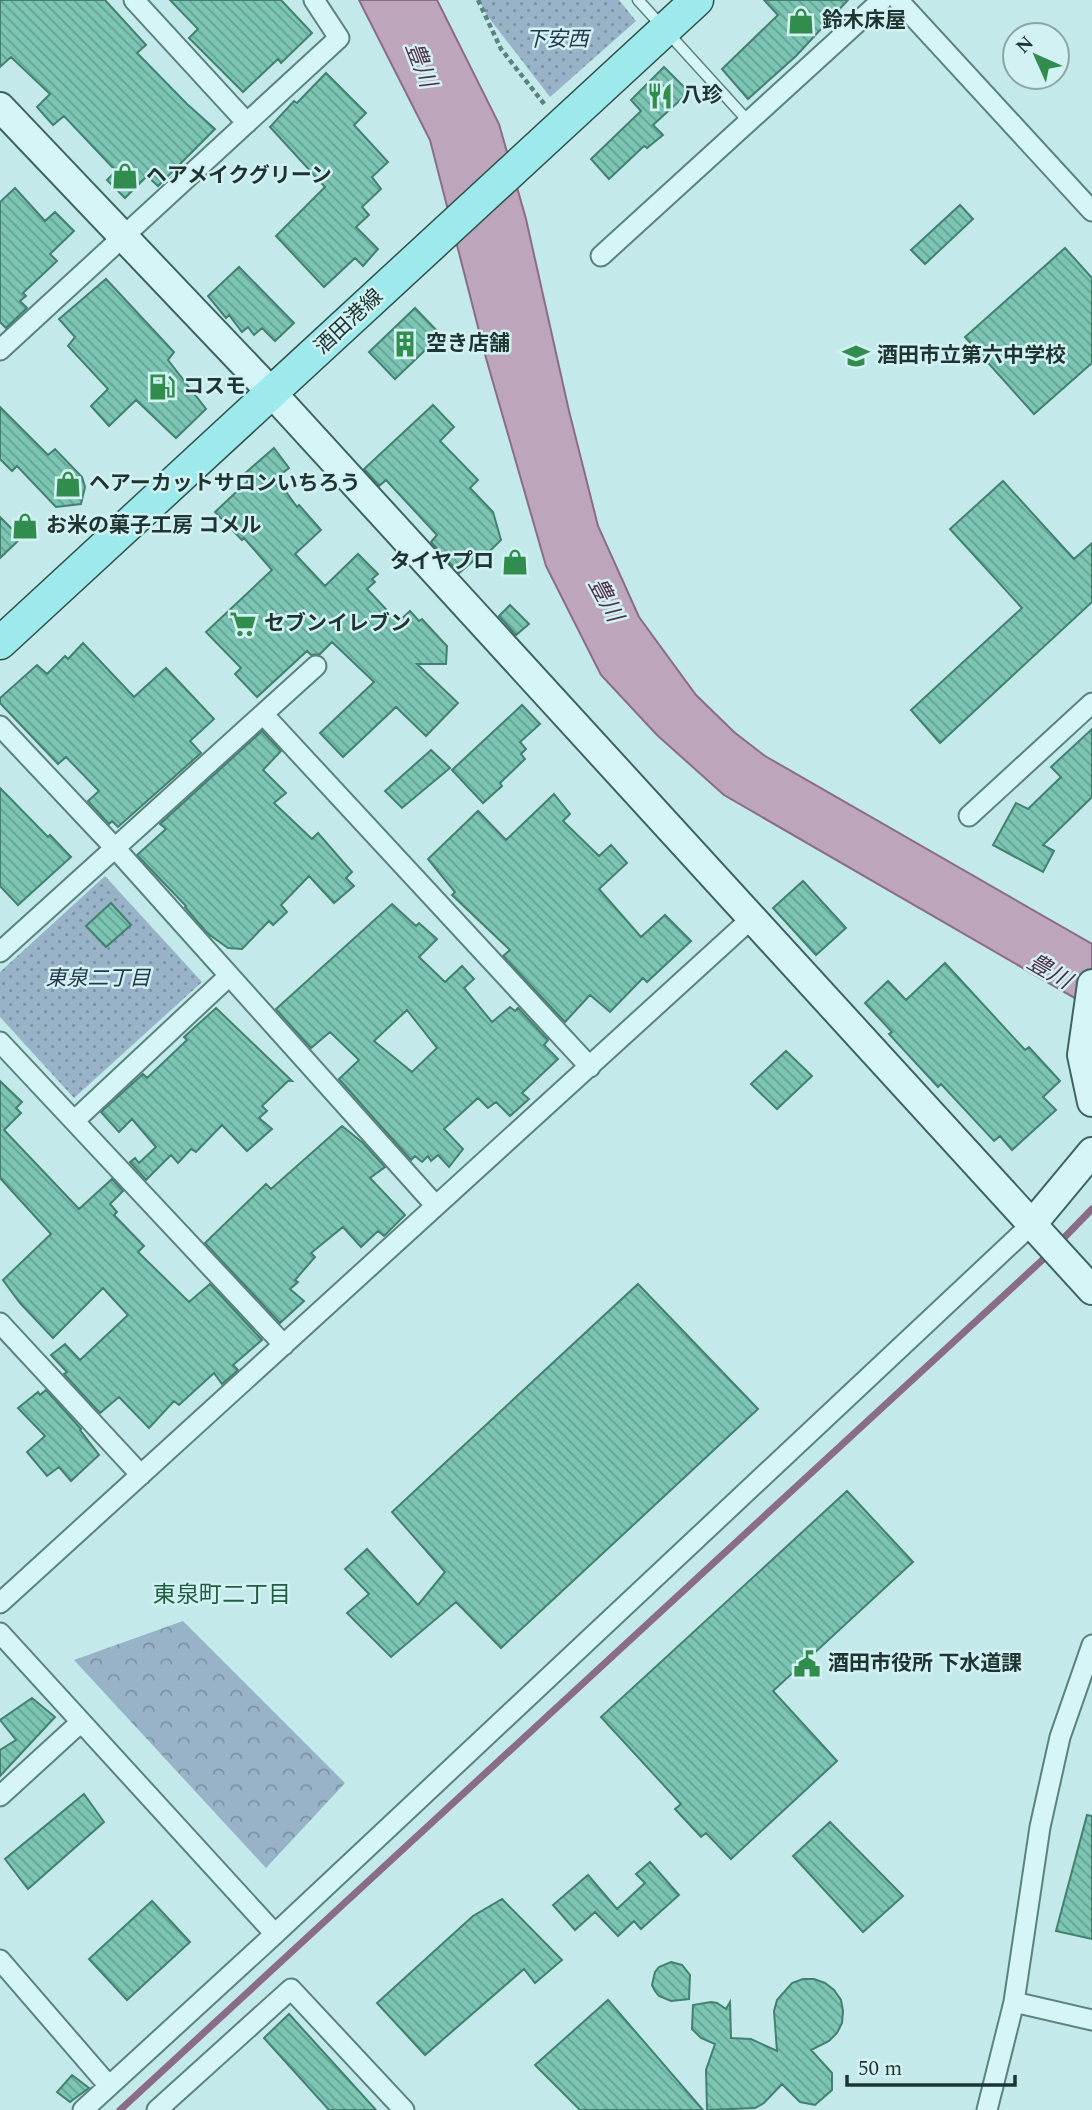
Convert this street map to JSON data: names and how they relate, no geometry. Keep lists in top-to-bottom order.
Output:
{
  "streets": {
    "main road": ["酒田港線"]
  },
  "districts": ["東泉町二丁目"],
  "water": ["豊川"],
  "parks": ["下安西", "東泉二丁目"],
  "places": {
    "shop": [
      "鈴木床屋",
      "ヘアメイクグリーン",
      "ヘアーカットサロンいちろう",
      "お米の菓子工房 コメル",
      "タイヤプロ"
    ],
    "restaurant": ["八珍"],
    "building": ["空き店舗"],
    "school or university": ["酒田市立第六中学校"],
    "fuel station": ["コスモ"],
    "supermarket": ["セブンイレブン"],
    "public building": ["酒田市役所 下水道課"]
  },
  "scale_bar": "50 m",
  "north": "top left"
}
